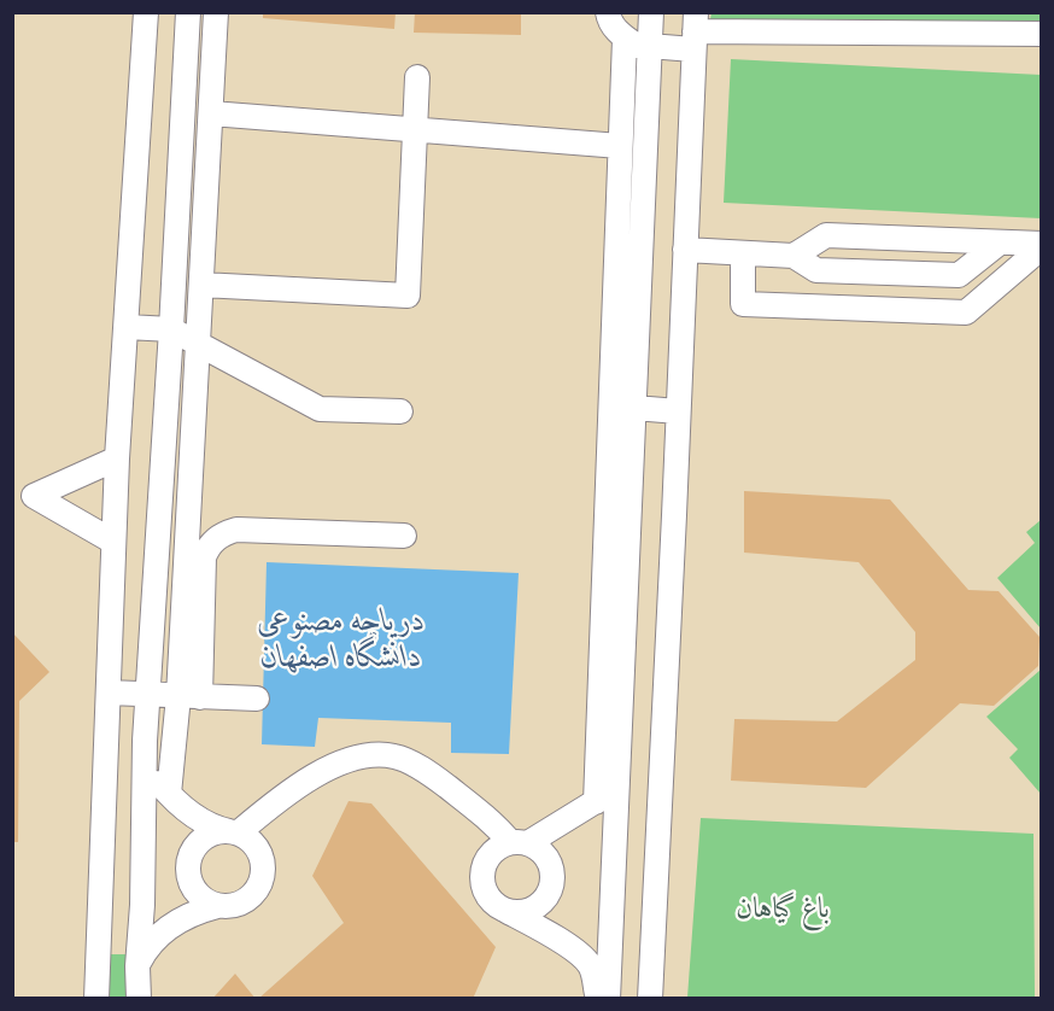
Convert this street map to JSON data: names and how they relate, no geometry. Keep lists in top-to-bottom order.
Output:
{
  "water": ["دریاچه مصنوعی دانشگاه اصفهان"],
  "parks": ["باغ گیاهان"]
}
